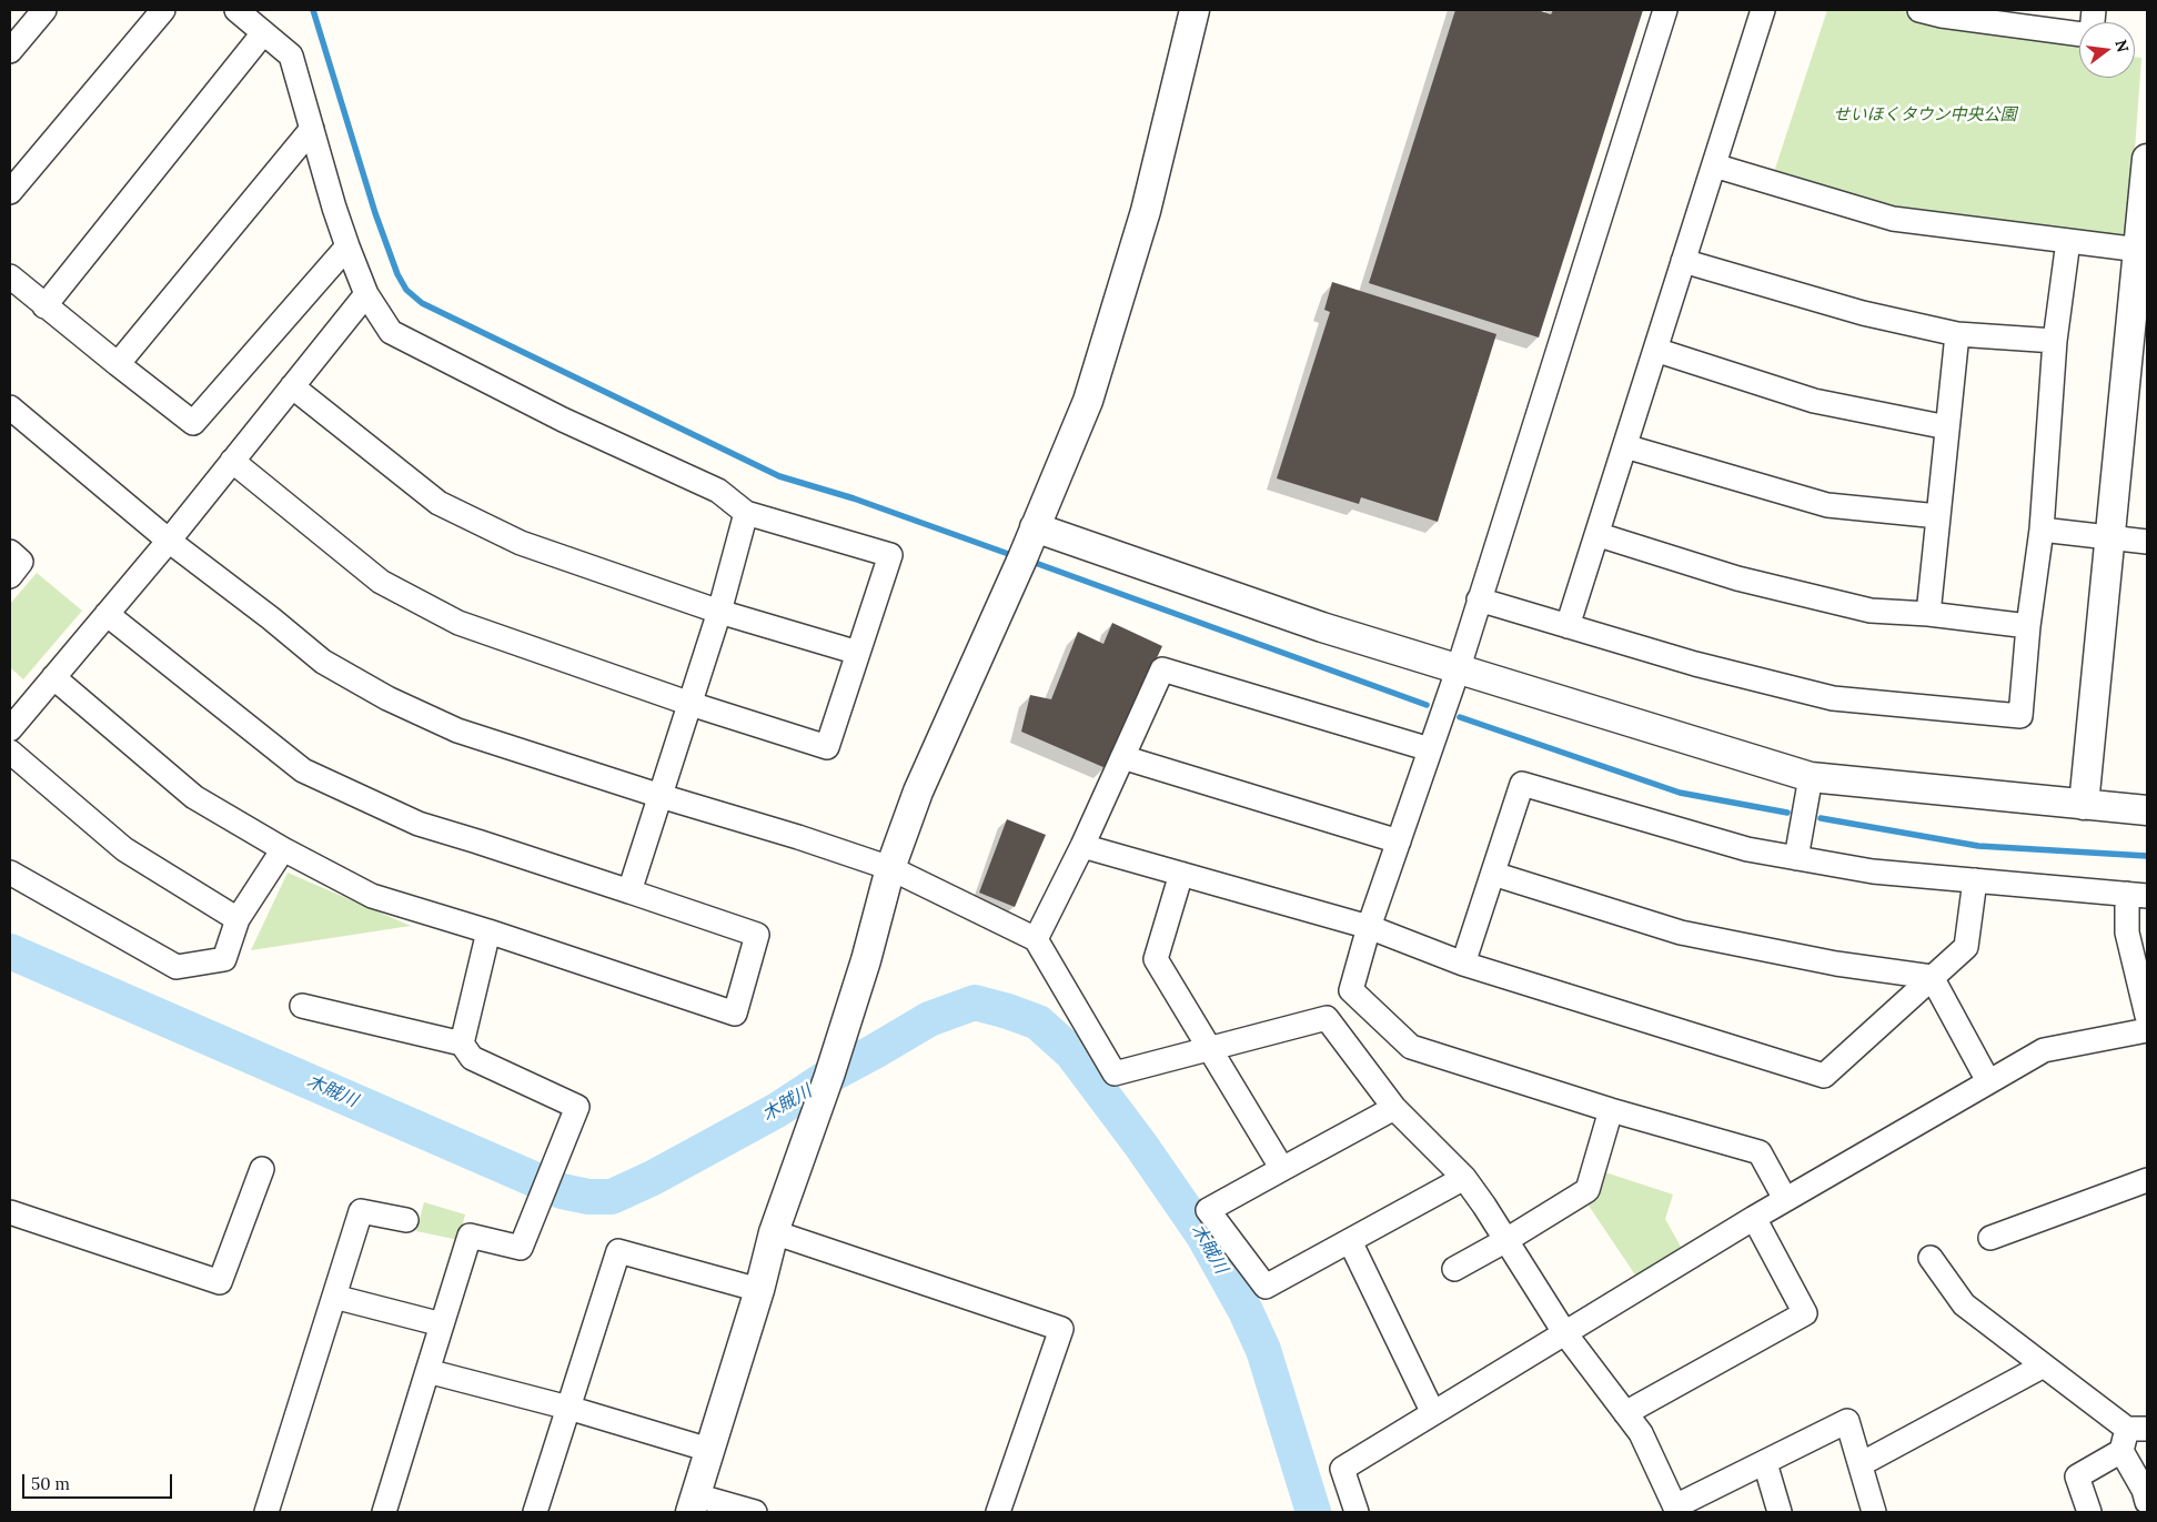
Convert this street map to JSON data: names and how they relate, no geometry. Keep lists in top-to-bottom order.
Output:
{
  "water": ["木賊川"],
  "parks": ["せいほくタウン中央公園"],
  "scale_bar": "50 m",
  "north": "right"
}
